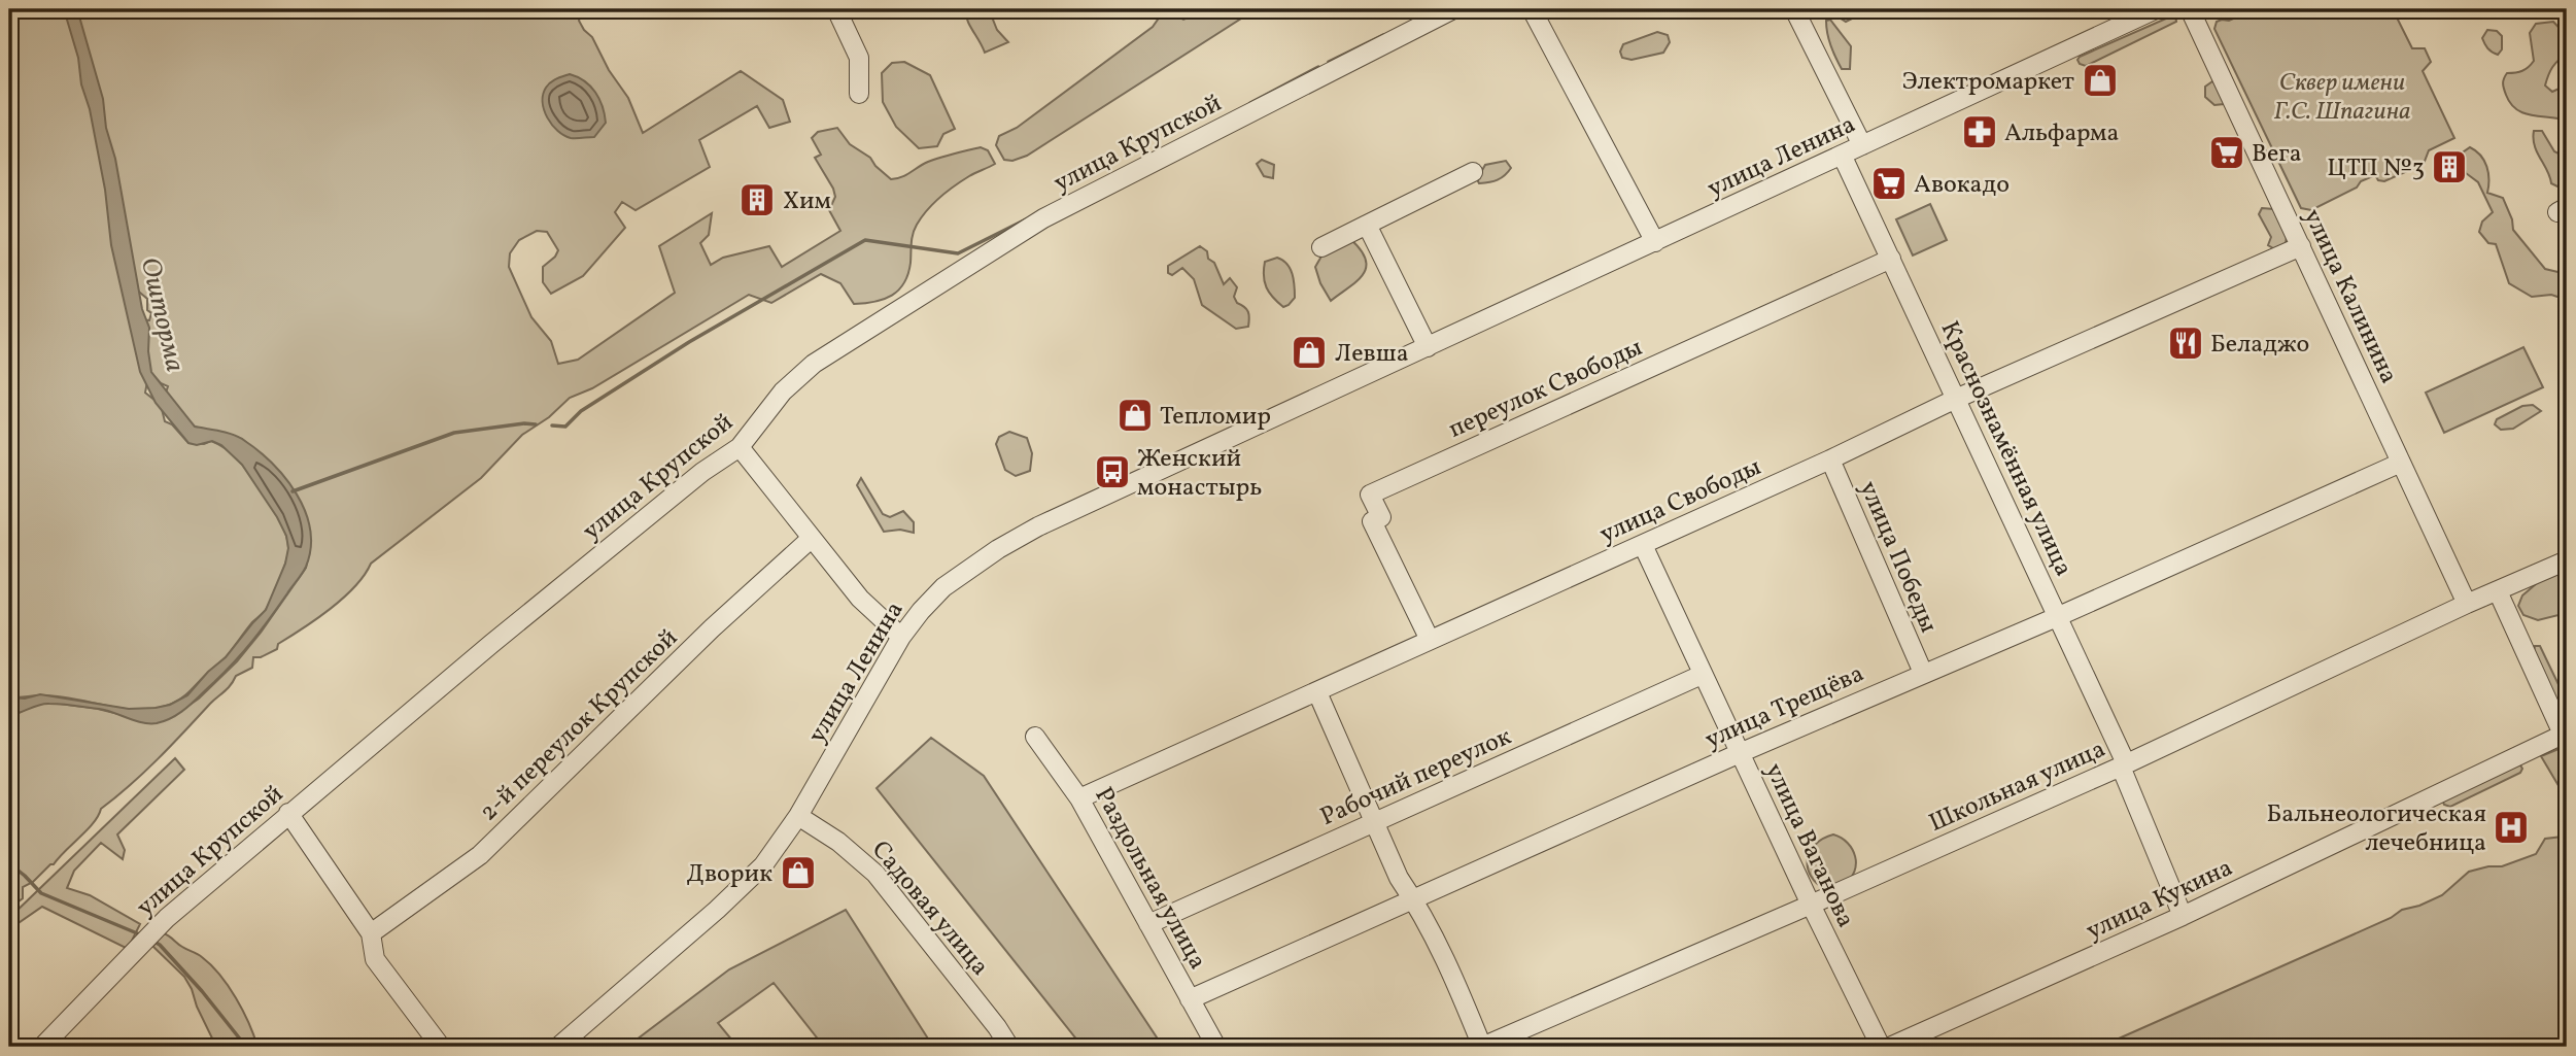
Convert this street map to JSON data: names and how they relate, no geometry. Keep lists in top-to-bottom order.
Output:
{
  "streets": {
    "street": [
      "улица Крупской",
      "улица Ленина",
      "улица Калинина",
      "переулок Свободы",
      "Краснознамённая улица",
      "улица Свободы",
      "улица Победы",
      "улица Трещёва",
      "2-й переулок Крупской",
      "Рабочий переулок",
      "Школьная улица",
      "улица Ваганова",
      "Раздольная улица",
      "улица Кукина",
      "Садовая улица"
    ]
  },
  "crossings": [
    ["улица Ленина", "Краснознамённая улица"],
    ["улица Ленина", "Садовая улица"],
    ["улица Калинина", "улица Свободы"],
    ["улица Калинина", "улица Трещёва"],
    ["улица Калинина", "Школьная улица"],
    ["переулок Свободы", "Краснознамённая улица"],
    ["переулок Свободы", "улица Свободы"],
    ["Краснознамённая улица", "улица Свободы"],
    ["Краснознамённая улица", "улица Трещёва"],
    ["Краснознамённая улица", "Школьная улица"],
    ["Краснознамённая улица", "улица Кукина"],
    ["улица Свободы", "улица Победы"],
    ["улица Свободы", "улица Ваганова"],
    ["улица Свободы", "Раздольная улица"],
    ["улица Победы", "улица Трещёва"],
    ["улица Трещёва", "улица Ваганова"],
    ["улица Трещёва", "Раздольная улица"],
    ["Рабочий переулок", "улица Ваганова"],
    ["Рабочий переулок", "Раздольная улица"],
    ["Школьная улица", "улица Ваганова"]
  ],
  "water": ["Ошторма"],
  "parks": ["Сквер имени Г.С. Шпагина"],
  "places": {
    "shop": [
      "Электромаркет",
      "Левша",
      "Тепломир",
      "Дворик"
    ],
    "pharmacy": ["Альфарма"],
    "supermarket": ["Вега", "Авокадо"],
    "building": ["ЦТП №3", "Хим"],
    "restaurant": ["Беладжо"],
    "bus stop": ["Женский монастырь"],
    "hospital": ["Бальнеологическая лечебница"]
  }
}
